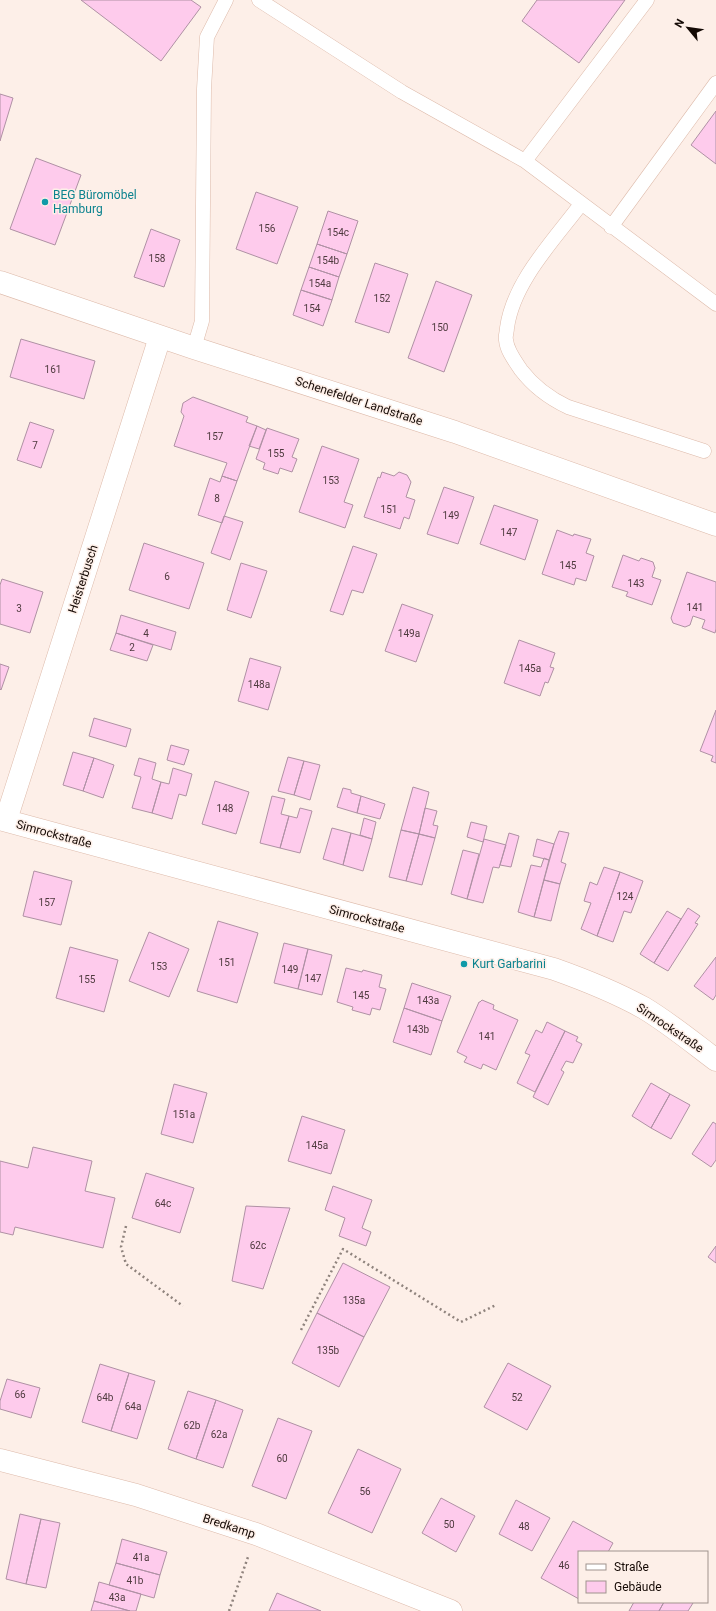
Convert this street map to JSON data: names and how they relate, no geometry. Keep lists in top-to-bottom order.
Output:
{
  "streets": {
    "street": [
      "Schenefelder Landstraße",
      "Heisterbusch",
      "Simrockstraße",
      "Bredkamp"
    ]
  },
  "crossings": [
    ["Schenefelder Landstraße", "Heisterbusch"],
    ["Heisterbusch", "Simrockstraße"]
  ],
  "places": ["BEG Büromöbel Hamburg", "Kurt Garbarini"],
  "house_numbers": [
    "156",
    "154c",
    "158",
    "154b",
    "154a",
    "152",
    "154",
    "150",
    "161",
    "157",
    "7",
    "155",
    "153",
    "8",
    "151",
    "149",
    "147",
    "145",
    "6",
    "143",
    "141",
    "3",
    "4",
    "149a",
    "2",
    "145a",
    "148a",
    "148",
    "124",
    "157",
    "151",
    "153",
    "149",
    "147",
    "155",
    "145",
    "143a",
    "143b",
    "141",
    "151a",
    "145a",
    "64c",
    "62c",
    "135a",
    "135b",
    "66",
    "64b",
    "52",
    "64a",
    "62b",
    "62a",
    "60",
    "56",
    "50",
    "48",
    "41a",
    "46",
    "41b",
    "43a"
  ],
  "legend": ["Straße", "Gebäude"],
  "north": "top left"
}
